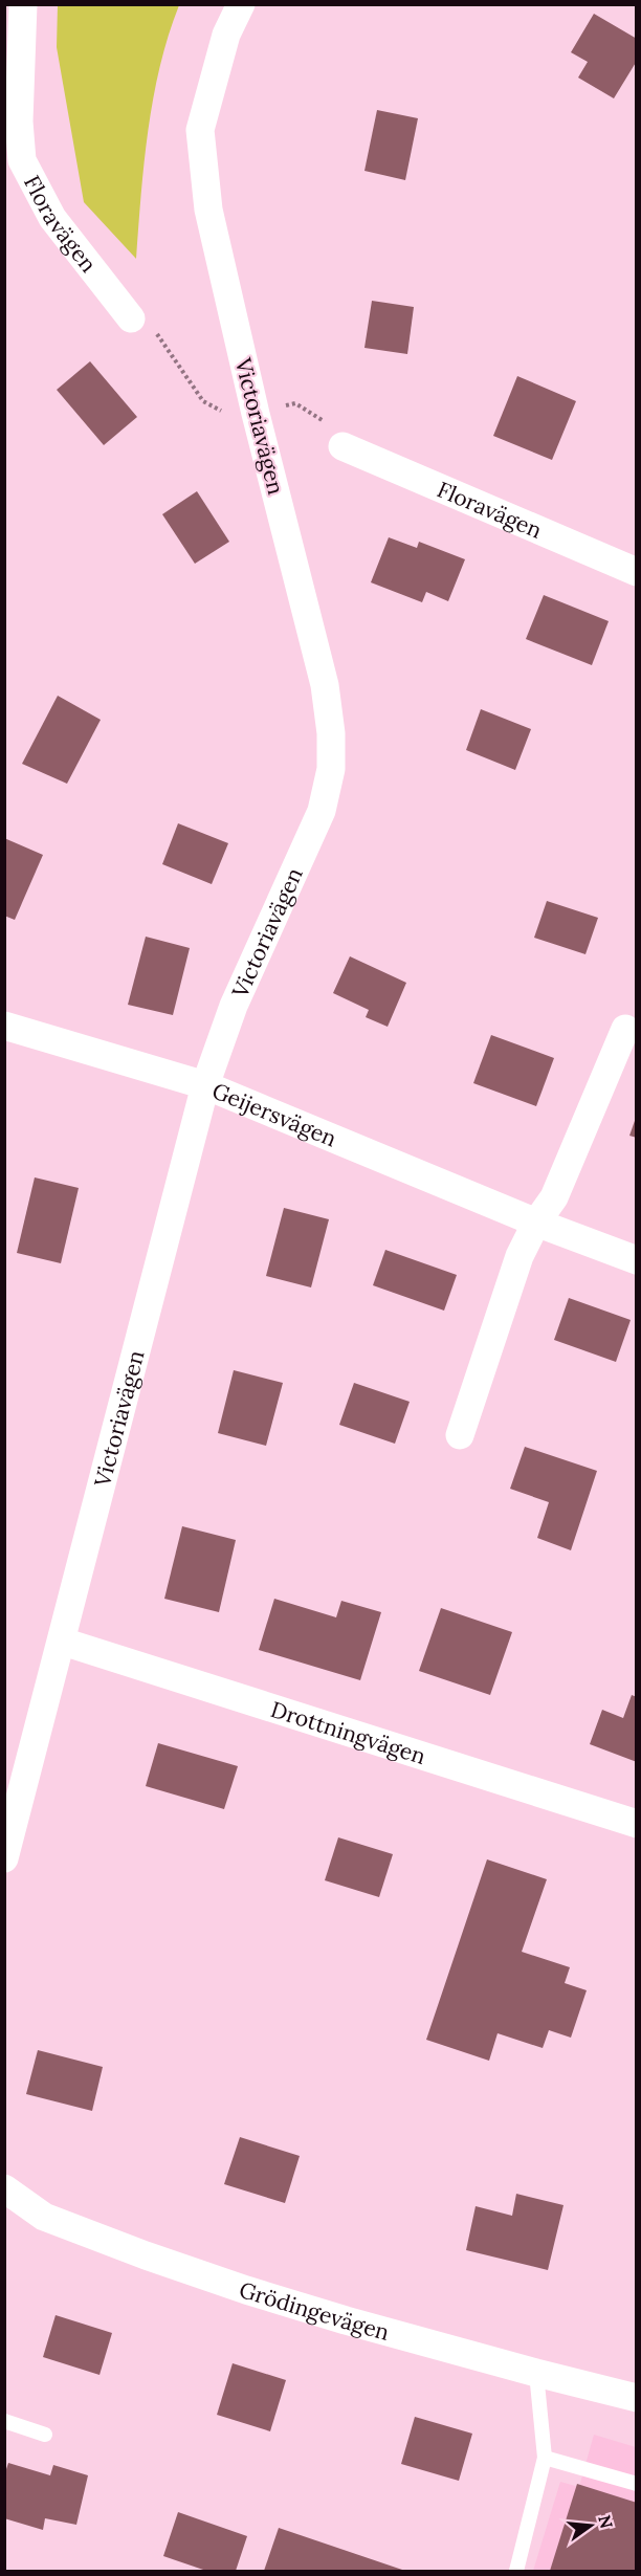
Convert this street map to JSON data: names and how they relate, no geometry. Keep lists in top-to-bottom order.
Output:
{
  "streets": {
    "street": [
      "Floravägen",
      "Victoriavägen",
      "Geijersvägen",
      "Drottningvägen",
      "Grödingevägen"
    ]
  },
  "crossings": [
    ["Victoriavägen", "Geijersvägen"],
    ["Victoriavägen", "Drottningvägen"]
  ],
  "north": "right"
}
